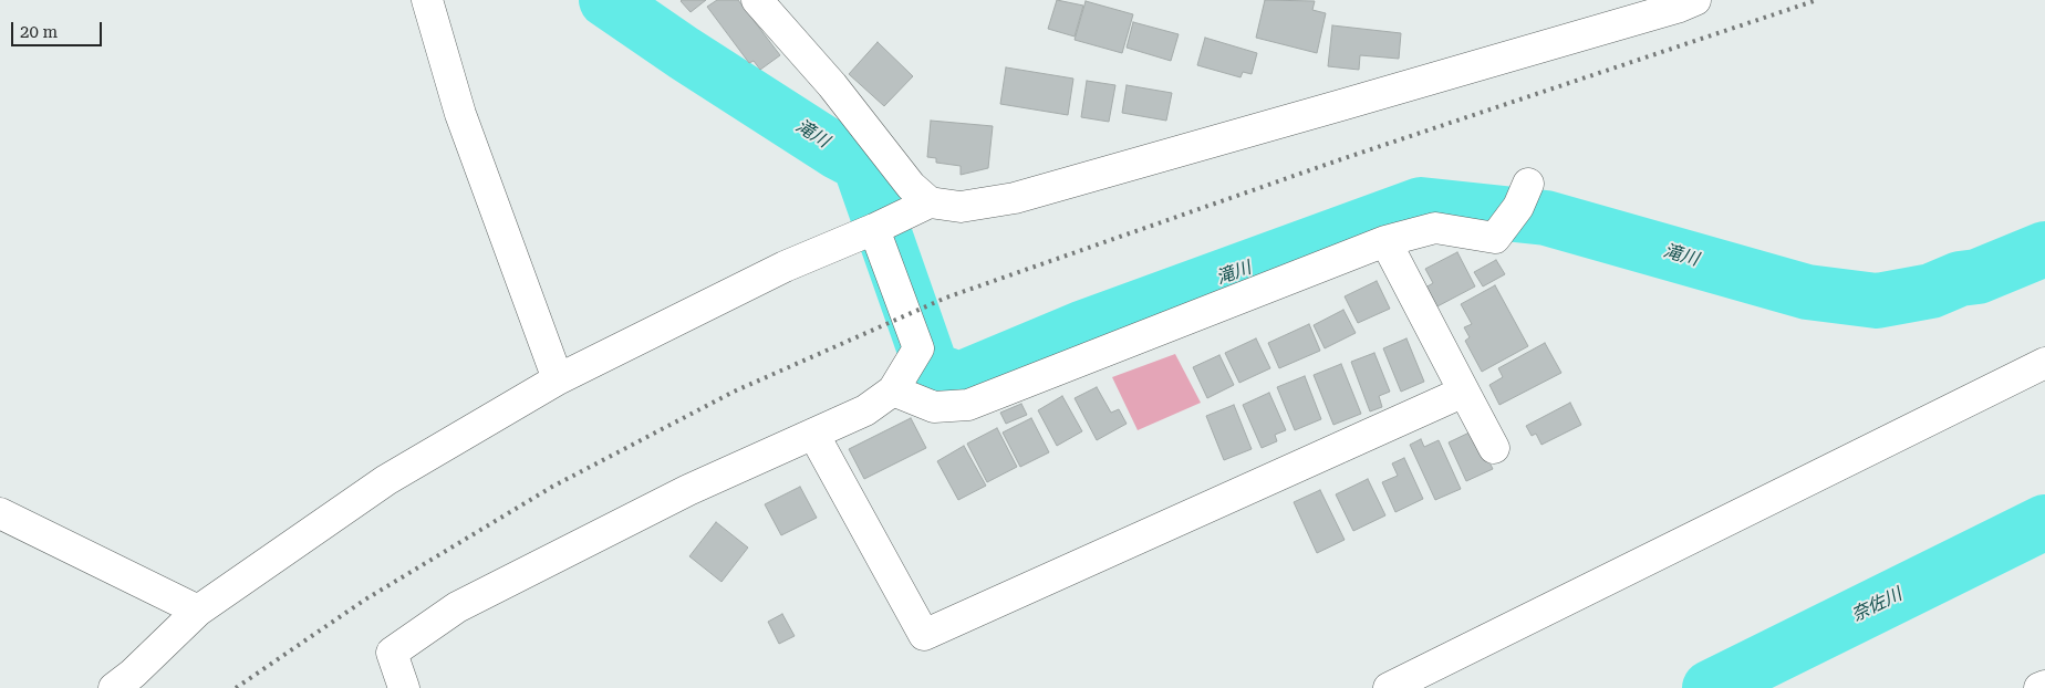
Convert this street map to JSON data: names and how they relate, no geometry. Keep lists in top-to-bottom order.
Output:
{
  "water": ["滝川", "奈佐川"],
  "scale_bar": "20 m"
}
